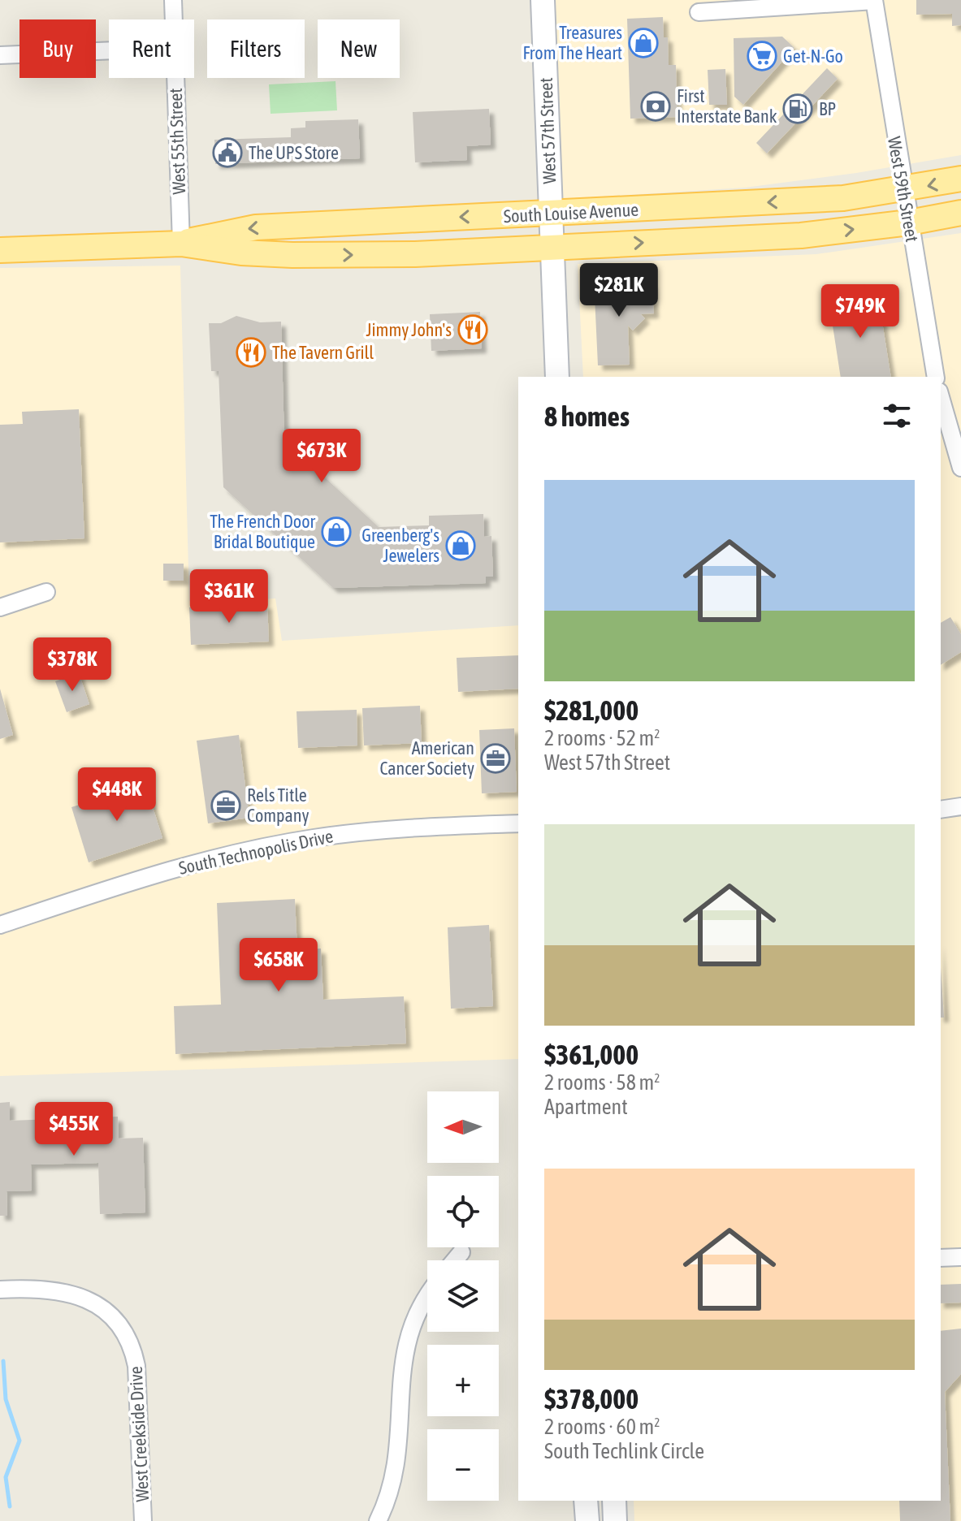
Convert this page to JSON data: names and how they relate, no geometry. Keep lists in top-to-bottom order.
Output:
{
  "streets": {
    "main road": ["West 57th Street", "South Louise Avenue"],
    "street": [
      "West 55th Street",
      "West 59th Street",
      "South Technopolis Drive",
      "West Creekside Drive"
    ]
  },
  "crossings": [
    ["West 57th Street", "South Louise Avenue"],
    ["West 55th Street", "South Louise Avenue"],
    ["West 59th Street", "South Louise Avenue"]
  ],
  "places": {
    "shop": ["Treasures From The Heart", "The French Door Bridal Boutique", "Greenberg's Jewelers"],
    "supermarket": ["Get-N-Go"],
    "bank": ["First Interstate Bank"],
    "fuel station": ["BP"],
    "public building": ["The UPS Store"],
    "restaurant": ["Jimmy John's", "The Tavern Grill"],
    "office": ["American Cancer Society", "Rels Title Company"]
  },
  "north": "left",
  "page": {
    "chip": [
      "Buy",
      "Rent",
      "Filters",
      "New"
    ],
    "price": [
      "$281K",
      "$749K",
      "$673K",
      "$361K",
      "$378K",
      "$448K",
      "$658K",
      "$455K"
    ],
    "heading": "8 homes",
    "list": [
      {
        "name": "$281,000",
        "note": "2 rooms · 52 m² · West 57th Street"
      },
      {
        "name": "$361,000",
        "note": "2 rooms · 58 m² · Apartment"
      },
      {
        "name": "$378,000",
        "note": "2 rooms · 60 m² · South Techlink Circle"
      }
    ],
    "map_buttons": ["+", "−"]
  }
}
